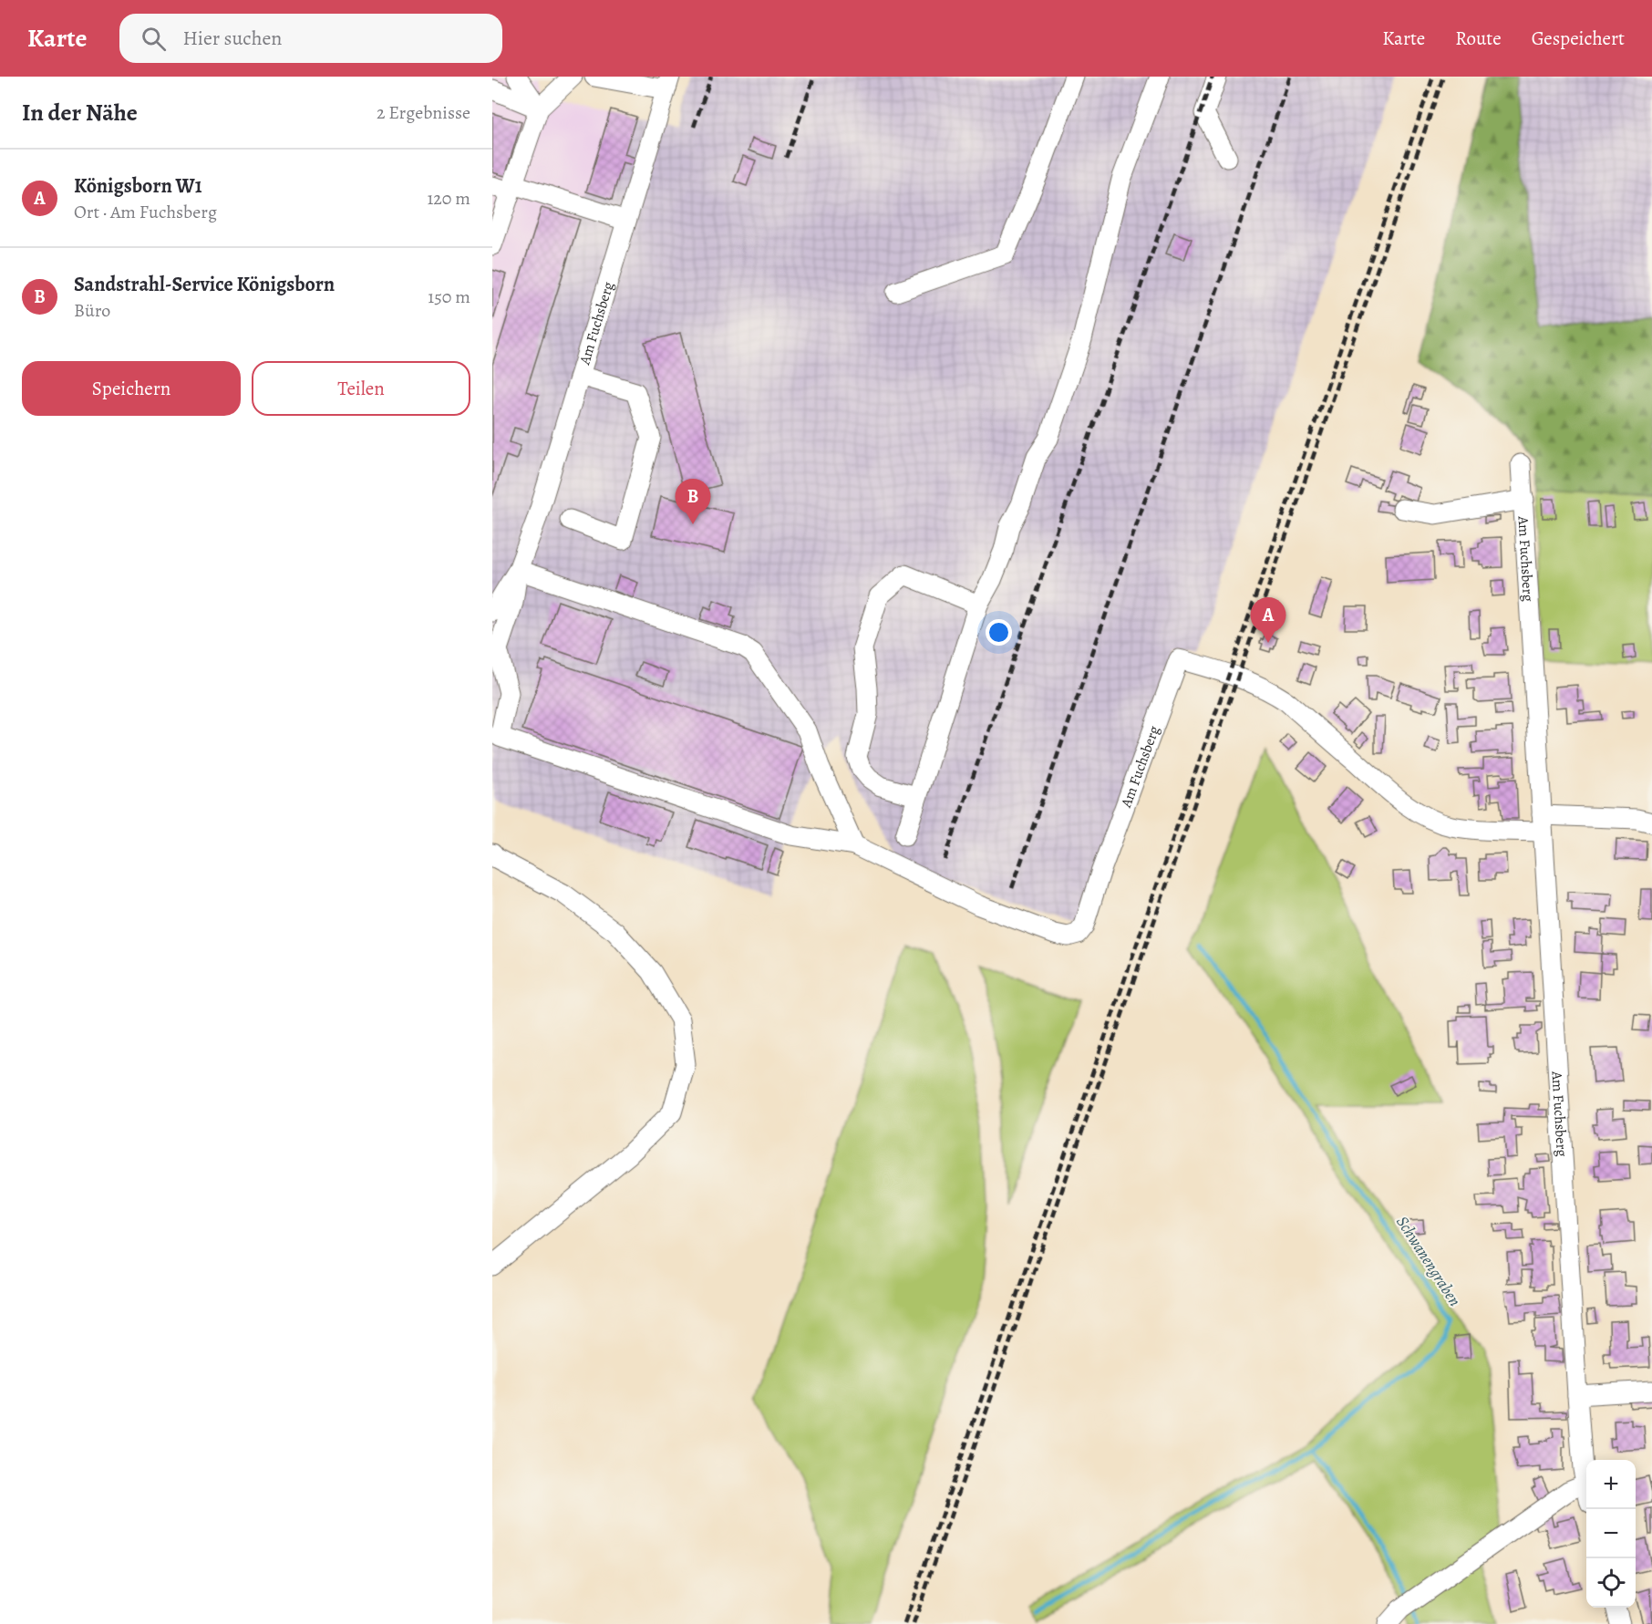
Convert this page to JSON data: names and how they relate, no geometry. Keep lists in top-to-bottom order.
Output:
{
  "streets": {
    "street": ["Am Fuchsberg"]
  },
  "water": ["Schwanengraben"],
  "page": {
    "header": "Karte",
    "search": "Hier suchen",
    "nav": ["Karte", "Route", "Gespeichert"],
    "heading": ["In der Nähe", "2 Ergebnisse"],
    "list": [
      {
        "mark": "A",
        "name": "Königsborn W1",
        "note": "Ort · Am Fuchsberg",
        "value": "120 m"
      },
      {
        "mark": "B",
        "name": "Sandstrahl-Service Königsborn",
        "note": "Büro",
        "value": "150 m"
      }
    ],
    "buttons": ["Speichern", "Teilen"],
    "pins": ["B", "A"],
    "map_buttons": ["+", "−"]
  }
}
